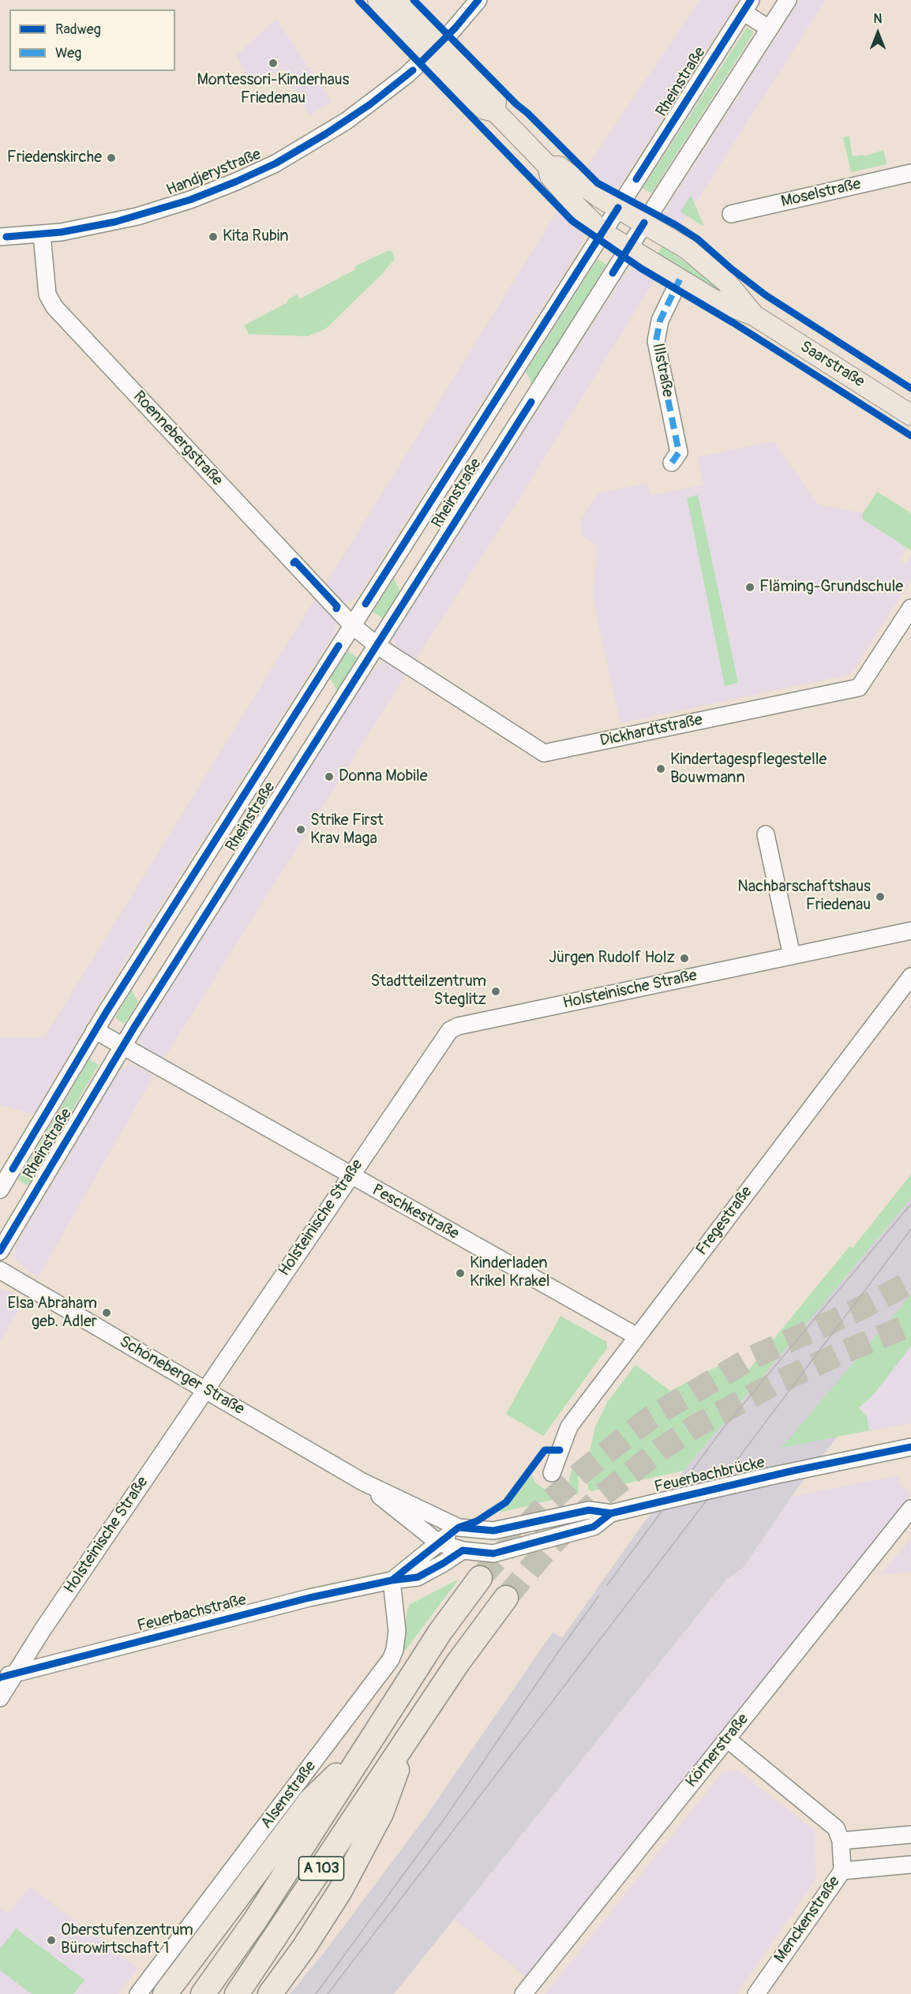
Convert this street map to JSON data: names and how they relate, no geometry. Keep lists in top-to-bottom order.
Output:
{
  "streets": {
    "highway": ["A 103"],
    "main road": ["Saarstraße"],
    "street": [
      "Rheinstraße",
      "Handjerystraße",
      "Moselstraße",
      "Illstraße",
      "Roennebergstraße",
      "Dickhardtstraße",
      "Holsteinische Straße",
      "Peschkestraße",
      "Fregestraße",
      "Schöneberger Straße",
      "Feuerbachbrücke",
      "Feuerbachstraße",
      "Körnerstraße",
      "Alsenstraße",
      "Menckenstraße"
    ]
  },
  "crossings": [
    ["Rheinstraße", "Saarstraße"],
    ["Rheinstraße", "Roennebergstraße"],
    ["Rheinstraße", "Dickhardtstraße"],
    ["Rheinstraße", "Peschkestraße"],
    ["Handjerystraße", "Roennebergstraße"],
    ["Saarstraße", "Illstraße"],
    ["Roennebergstraße", "Dickhardtstraße"],
    ["Holsteinische Straße", "Peschkestraße"],
    ["Holsteinische Straße", "Schöneberger Straße"],
    ["Holsteinische Straße", "Feuerbachstraße"],
    ["Peschkestraße", "Fregestraße"],
    ["Schöneberger Straße", "Feuerbachstraße"],
    ["Feuerbachstraße", "Alsenstraße"]
  ],
  "places": [
    "Montessori-Kinderhaus Friedenau",
    "Friedenskirche",
    "Kita Rubin",
    "Fläming-Grundschule",
    "Kindertagespflegestelle Bouwmann",
    "Donna Mobile",
    "Strike First Krav Maga",
    "Nachbarschaftshaus Friedenau",
    "Jürgen Rudolf Holz",
    "Stadtteilzentrum Steglitz",
    "Kinderladen Krikel Krakel",
    "Elsa Abraham geb. Adler",
    "Oberstufenzentrum Bürowirtschaft 1"
  ],
  "legend": ["Radweg", "Weg"],
  "north": "top"
}
